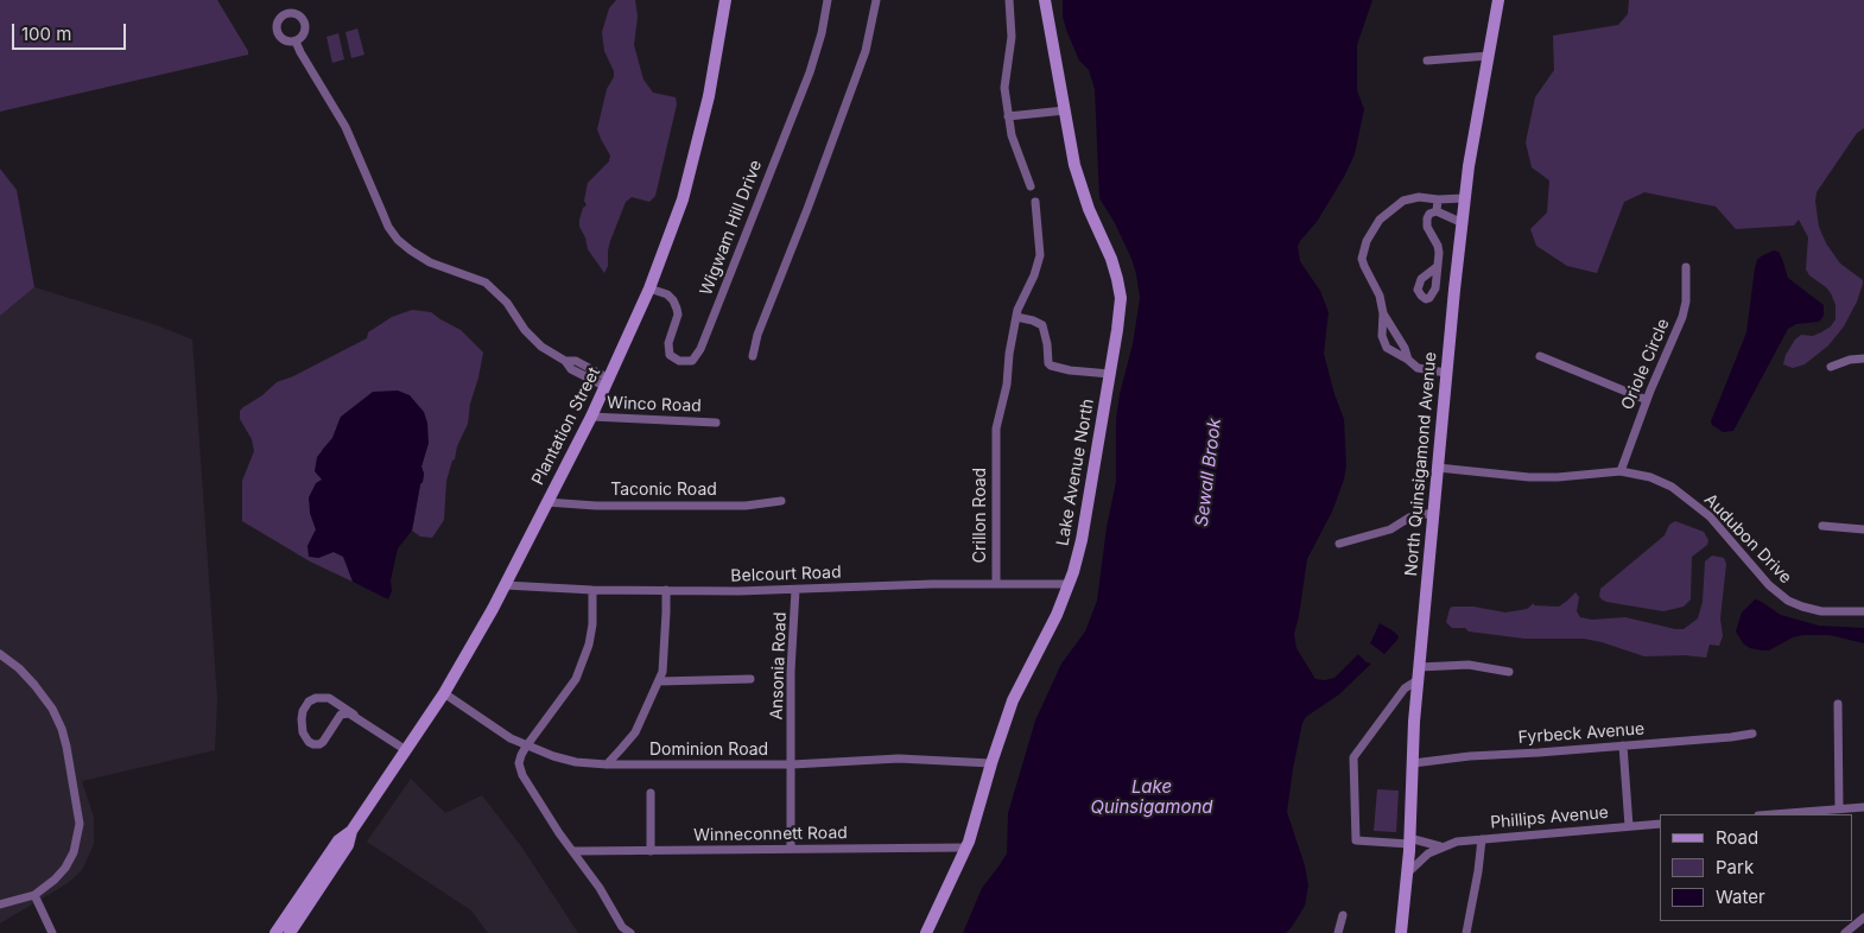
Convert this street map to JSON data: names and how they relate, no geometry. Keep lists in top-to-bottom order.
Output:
{
  "streets": {
    "main road": ["Plantation Street", "North Quinsigamond Avenue", "Lake Avenue North"],
    "street": [
      "Wigwam Hill Drive",
      "Oriole Circle",
      "Winco Road",
      "Taconic Road",
      "Crillon Road",
      "Audubon Drive",
      "Belcourt Road",
      "Ansonia Road",
      "Fyrbeck Avenue",
      "Dominion Road",
      "Phillips Avenue",
      "Winneconnett Road"
    ]
  },
  "crossings": [
    ["Wigwam Hill Drive", "Plantation Street"],
    ["Oriole Circle", "Audubon Drive"],
    ["Winco Road", "Plantation Street"],
    ["Plantation Street", "Taconic Road"],
    ["Plantation Street", "Belcourt Road"],
    ["Plantation Street", "Dominion Road"],
    ["North Quinsigamond Avenue", "Audubon Drive"],
    ["North Quinsigamond Avenue", "Fyrbeck Avenue"],
    ["North Quinsigamond Avenue", "Phillips Avenue"],
    ["Lake Avenue North", "Belcourt Road"],
    ["Lake Avenue North", "Dominion Road"],
    ["Lake Avenue North", "Winneconnett Road"],
    ["Crillon Road", "Belcourt Road"],
    ["Belcourt Road", "Ansonia Road"],
    ["Ansonia Road", "Dominion Road"],
    ["Ansonia Road", "Winneconnett Road"]
  ],
  "water": ["Sewall Brook", "Lake Quinsigamond"],
  "legend": ["Road", "Park", "Water"],
  "scale_bar": "100 m"
}
